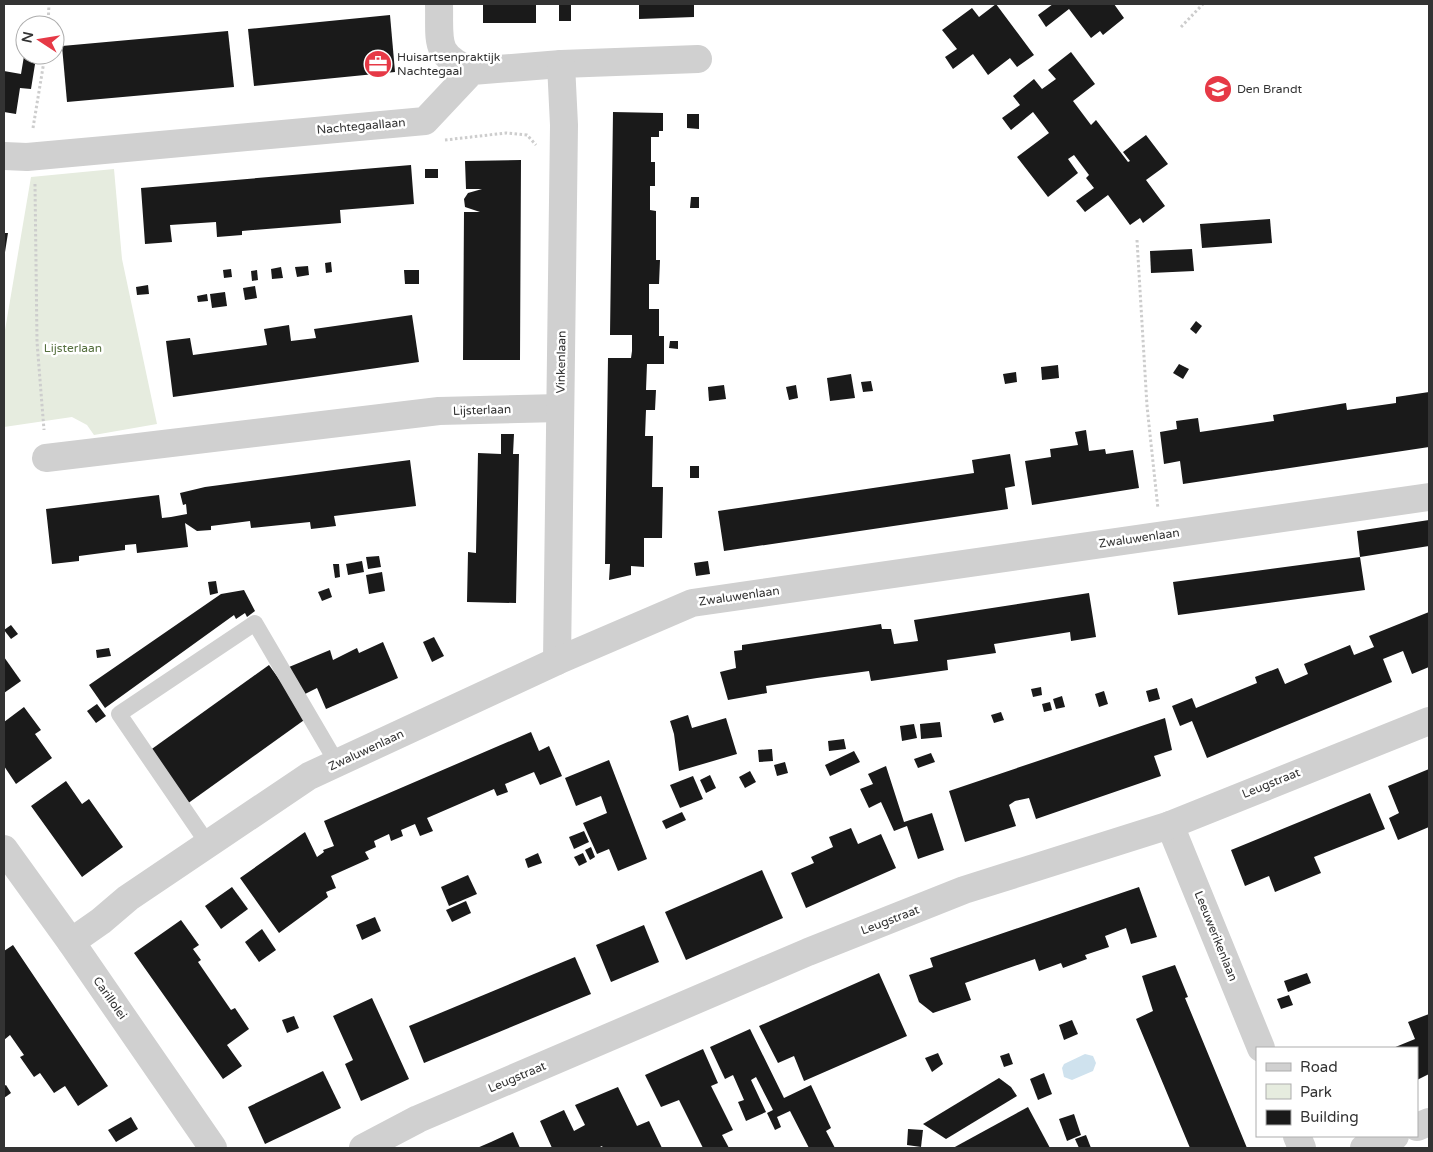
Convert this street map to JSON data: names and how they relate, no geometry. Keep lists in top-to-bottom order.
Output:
{
  "streets": {
    "street": [
      "Nachtegaallaan",
      "Vinkenlaan",
      "Lijsterlaan",
      "Zwaluwenlaan",
      "Leugstraat",
      "Leeuwerikenlaan",
      "Carillolei"
    ]
  },
  "crossings": [
    ["Vinkenlaan", "Lijsterlaan"],
    ["Vinkenlaan", "Zwaluwenlaan"],
    ["Zwaluwenlaan", "Carillolei"],
    ["Leugstraat", "Leeuwerikenlaan"]
  ],
  "parks": ["Lijsterlaan"],
  "places": {
    "office": ["Huisartsenpraktijk Nachtegaal"],
    "school or university": ["Den Brandt"]
  },
  "legend": ["Road", "Park", "Building"],
  "north": "left"
}
